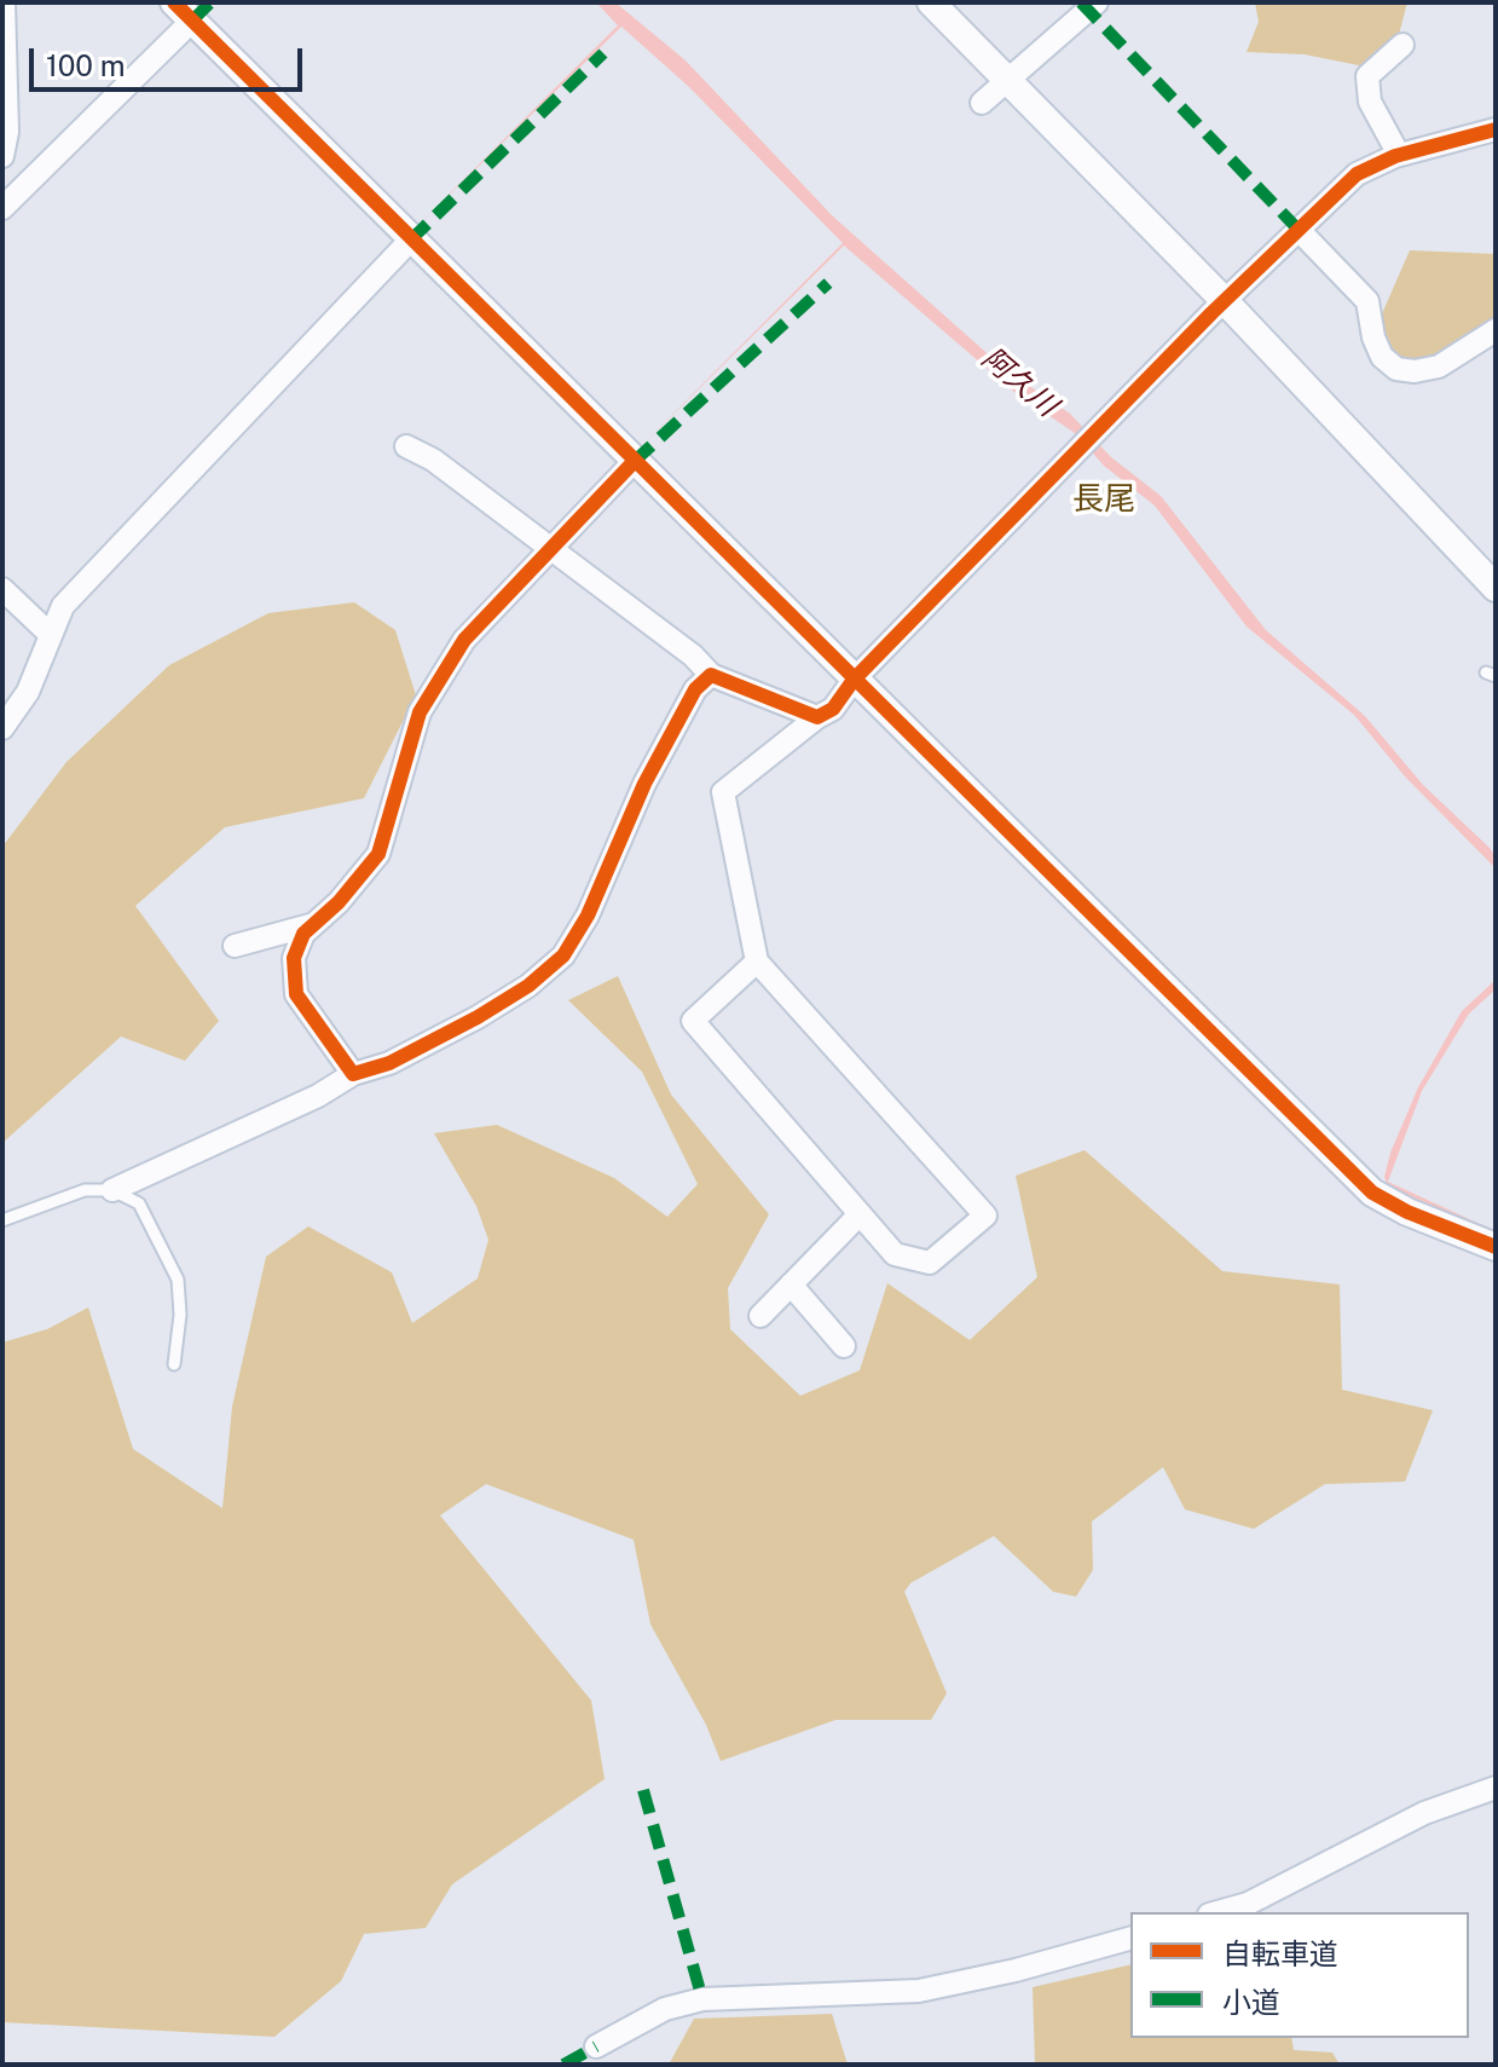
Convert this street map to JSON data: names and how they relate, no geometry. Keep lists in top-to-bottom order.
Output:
{
  "districts": ["長尾"],
  "water": ["阿久川"],
  "legend": ["自転車道", "小道"],
  "scale_bar": "100 m"
}
